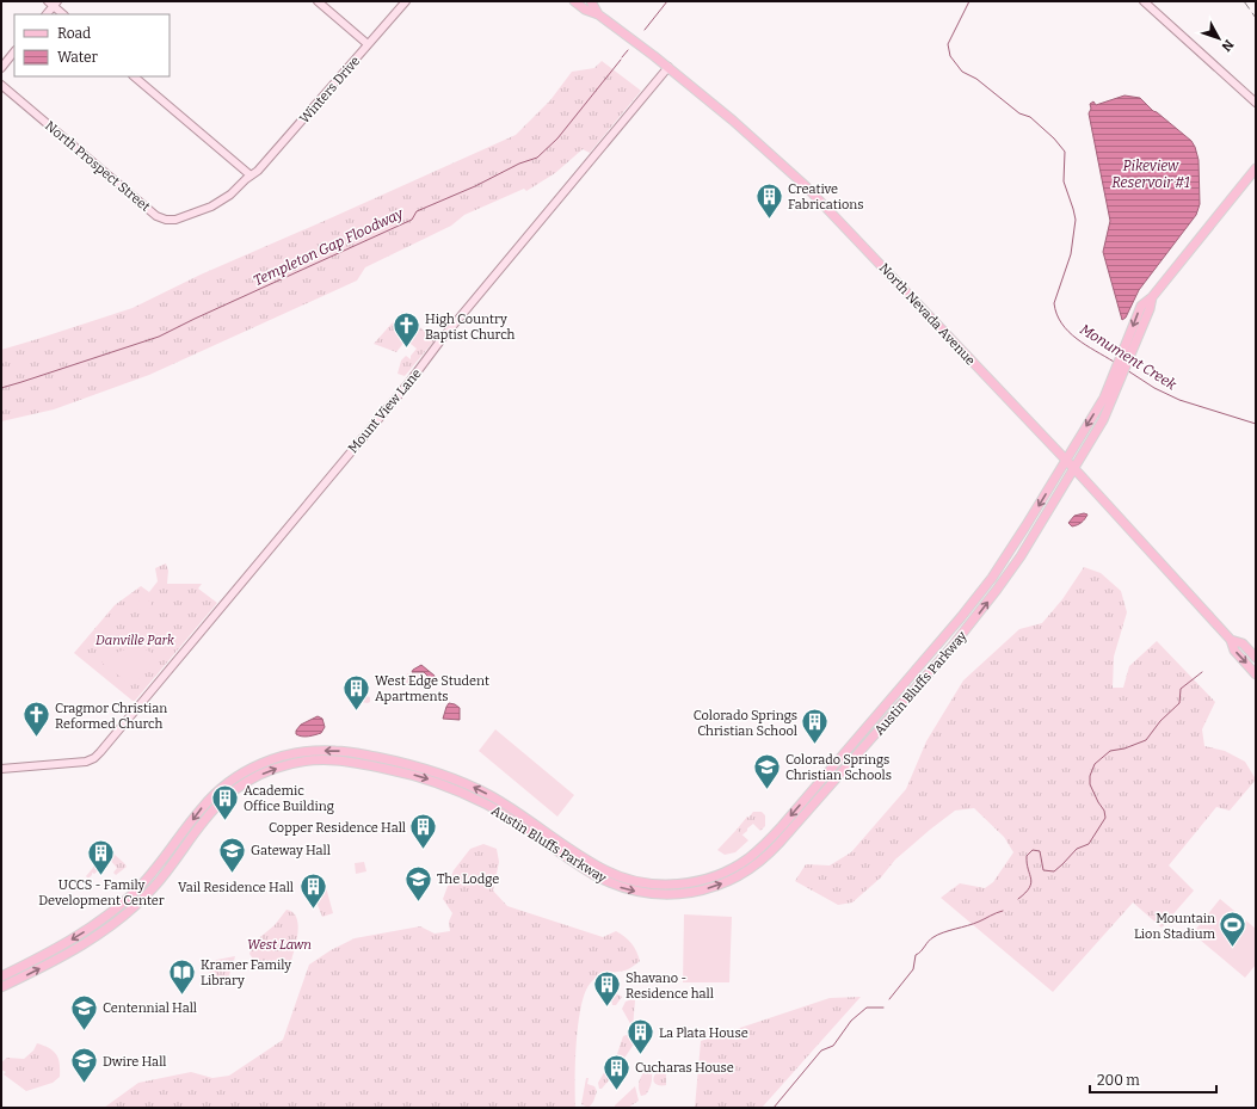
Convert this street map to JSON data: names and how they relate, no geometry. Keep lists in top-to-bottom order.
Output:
{
  "streets": {
    "main road": ["North Nevada Avenue", "Austin Bluffs Parkway"],
    "street": ["Winters Drive", "North Prospect Street", "Mount View Lane"]
  },
  "crossings": [
    ["Winters Drive", "North Prospect Street"],
    ["North Nevada Avenue", "Mount View Lane"],
    ["North Nevada Avenue", "Austin Bluffs Parkway"]
  ],
  "water": ["Pikeview Reservoir #1", "Templeton Gap Floodway", "Monument Creek"],
  "parks": ["Danville Park", "West Lawn"],
  "places": {
    "building": [
      "Creative Fabrications",
      "West Edge Student Apartments",
      "Colorado Springs Christian School",
      "Academic Office Building",
      "Copper Residence Hall",
      "UCCS - Family Development Center",
      "Vail Residence Hall",
      "Shavano - Residence hall",
      "La Plata House",
      "Cucharas House"
    ],
    "church": ["High Country Baptist Church", "Cragmor Christian Reformed Church"],
    "school or university": [
      "Colorado Springs Christian Schools",
      "Gateway Hall",
      "The Lodge",
      "Centennial Hall",
      "Dwire Hall"
    ],
    "sports": ["Mountain Lion Stadium"],
    "library": ["Kramer Family Library"]
  },
  "legend": ["Road", "Water"],
  "scale_bar": "200 m",
  "north": "bottom right"
}
